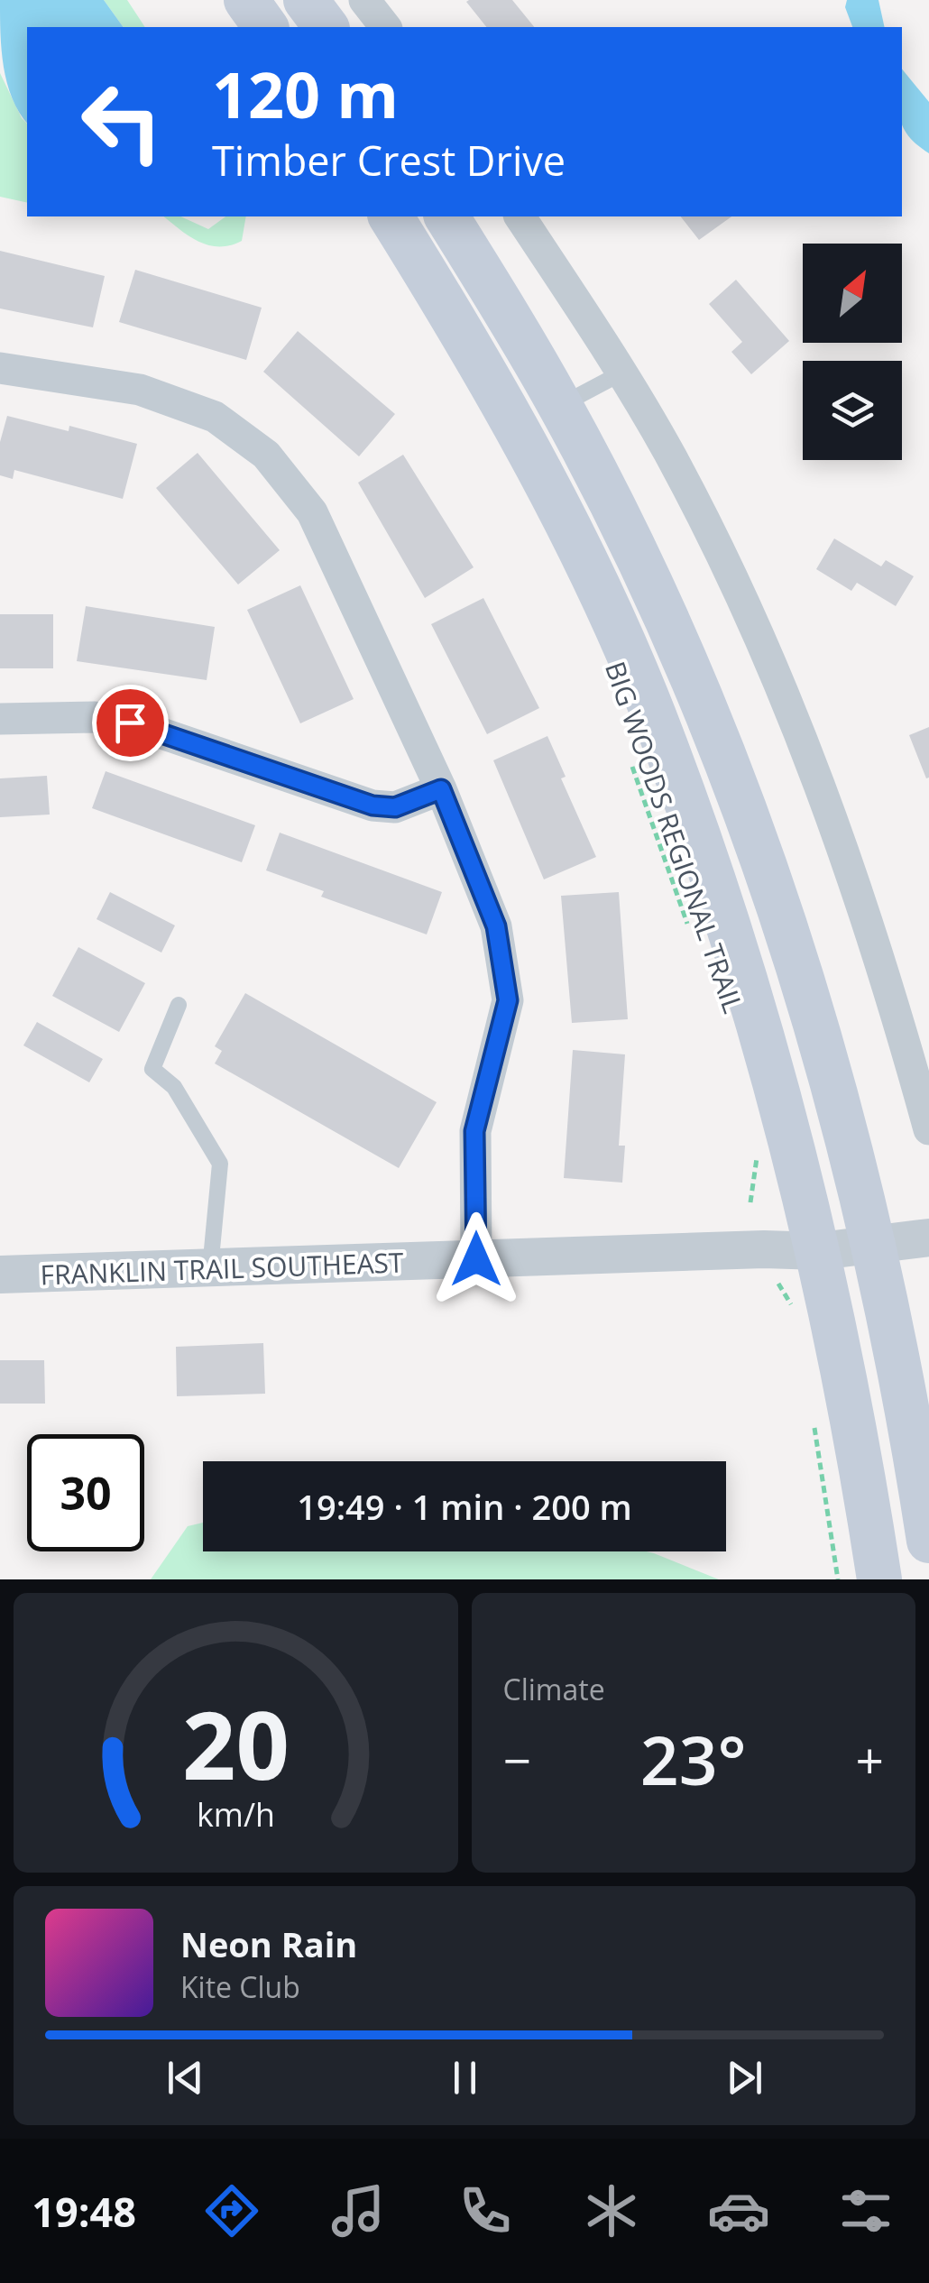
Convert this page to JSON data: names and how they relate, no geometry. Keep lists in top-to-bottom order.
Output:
{
  "streets": {
    "street": ["FRANKLIN TRAIL SOUTHEAST"],
    "path": ["BIG WOODS REGIONAL TRAIL"]
  },
  "north": "top right",
  "page": {
    "turn": ["120 m", "Timber Crest Drive"],
    "limit": "30",
    "trip": "19:49 · 1 min · 200 m",
    "tile": "Climate",
    "heat": ["−", "23°", "+"],
    "song": ["Neon Rain", "Kite Club"],
    "tabs": "19:48",
    "gauge": ["20", "km/h"]
  }
}
